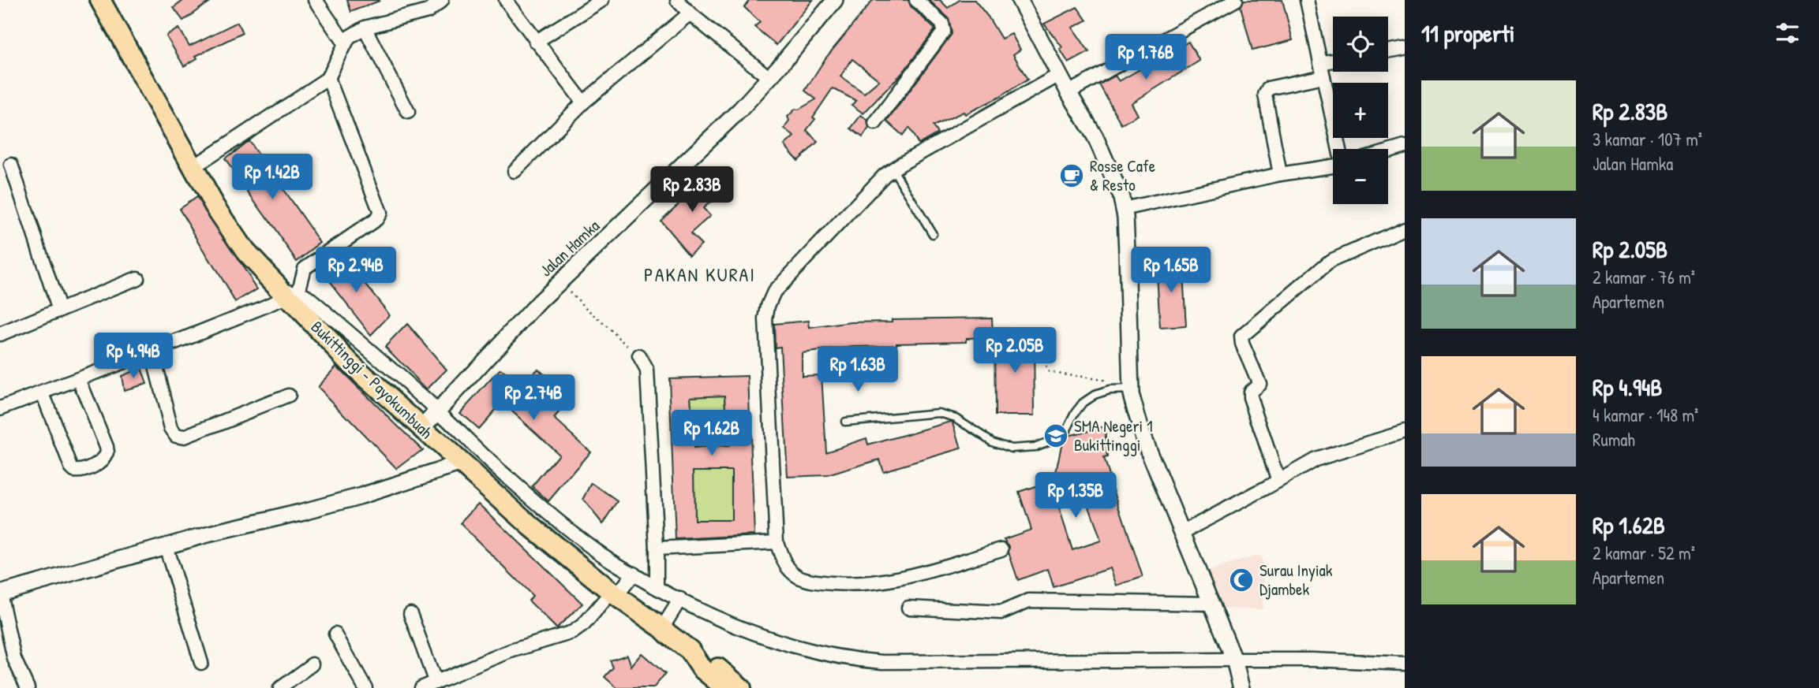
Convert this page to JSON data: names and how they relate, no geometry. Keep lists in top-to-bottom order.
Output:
{
  "streets": {
    "main road": ["Bukittinggi - Payokumbuah"],
    "street": ["Jalan Hamka"]
  },
  "crossings": [
    ["Jalan Hamka", "Bukittinggi - Payokumbuah"]
  ],
  "districts": ["PAKAN KURAI"],
  "places": {
    "cafe": ["Rosse Cafe & Resto"],
    "school or university": ["SMA Negeri 1 Bukittinggi"],
    "mosque": ["Surau Inyiak Djambek"]
  },
  "page": {
    "heading": "11 properti",
    "map_buttons": ["+", "−"],
    "price": [
      "Rp 1.76B",
      "Rp 1.42B",
      "Rp 2.83B",
      "Rp 2.94B",
      "Rp 1.65B",
      "Rp 2.05B",
      "Rp 4.94B",
      "Rp 1.63B",
      "Rp 2.74B",
      "Rp 1.62B",
      "Rp 1.35B"
    ],
    "list": [
      {
        "name": "Rp 2.83B",
        "note": "3 kamar · 107 m² · Jalan Hamka"
      },
      {
        "name": "Rp 2.05B",
        "note": "2 kamar · 76 m² · Apartemen"
      },
      {
        "name": "Rp 4.94B",
        "note": "4 kamar · 148 m² · Rumah"
      },
      {
        "name": "Rp 1.62B",
        "note": "2 kamar · 52 m² · Apartemen"
      }
    ]
  }
}
